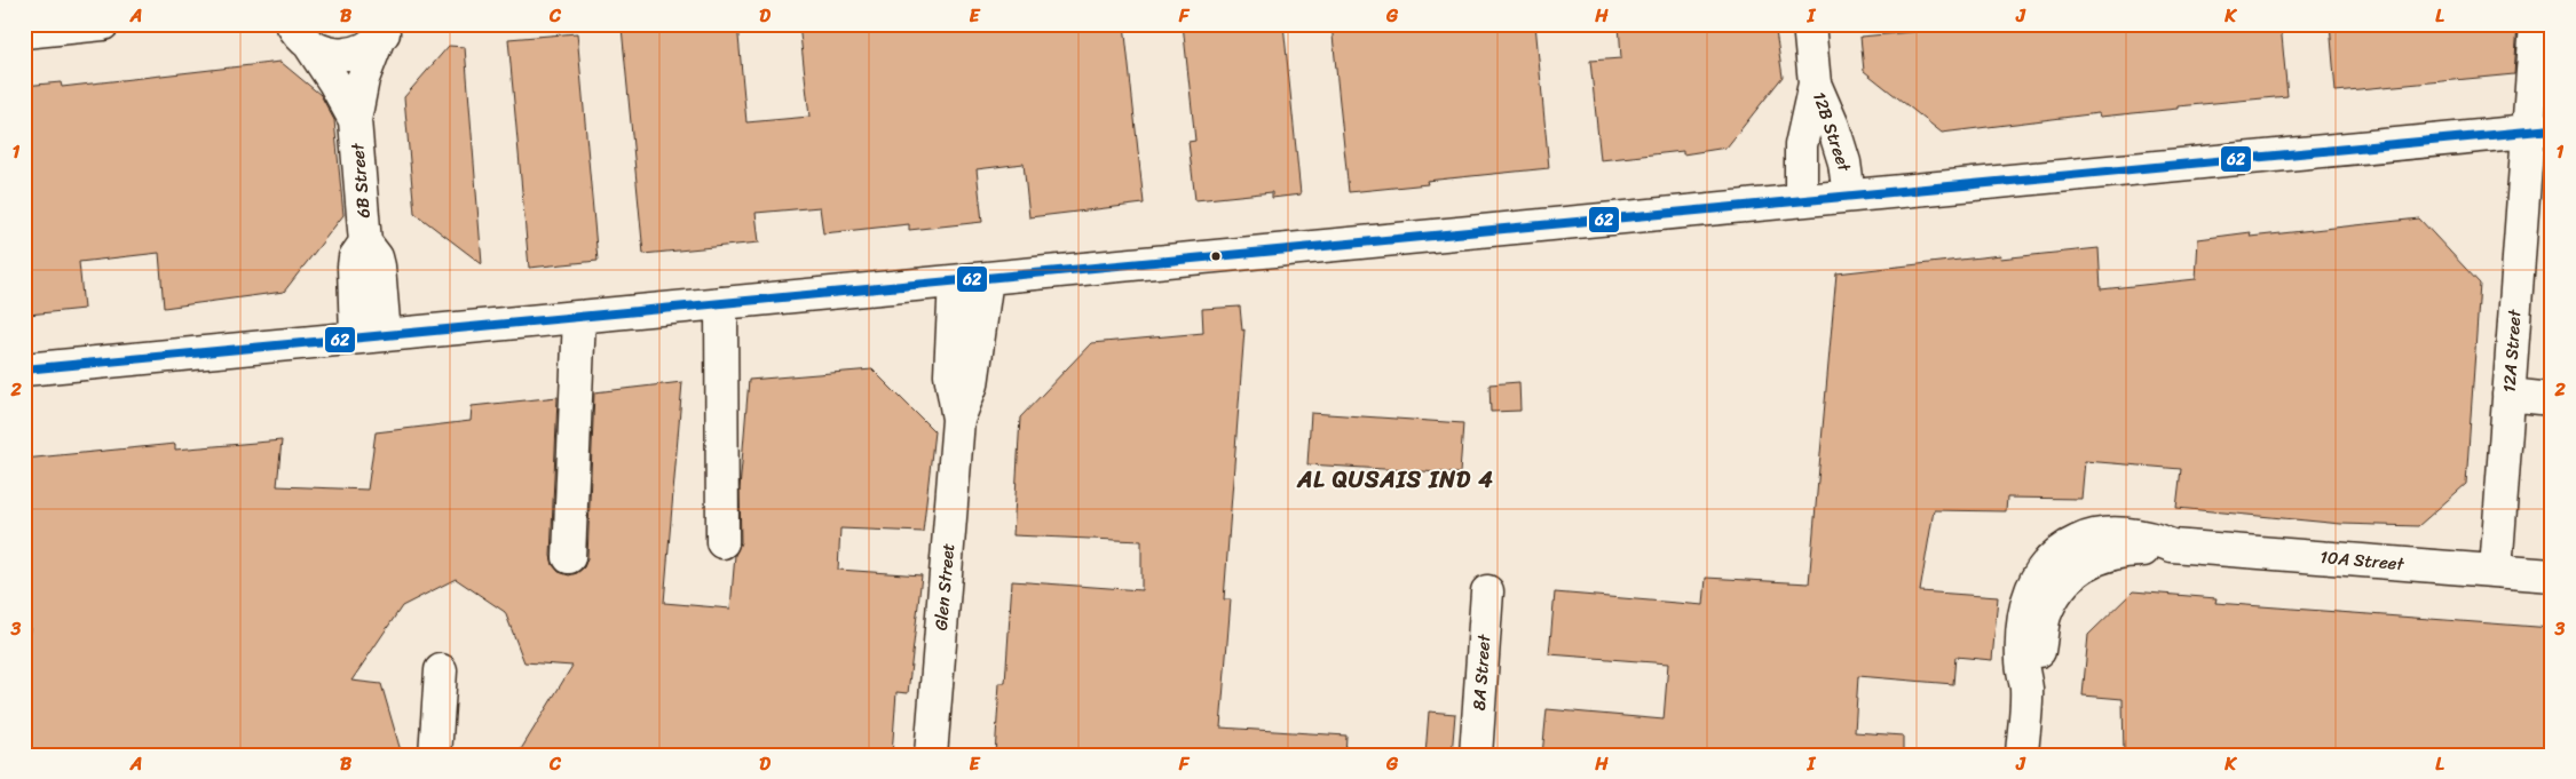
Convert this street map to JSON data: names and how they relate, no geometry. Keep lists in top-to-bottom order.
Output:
{
  "streets": {
    "street": [
      "12B Street",
      "6B Street",
      "12A Street",
      "10A Street",
      "Glen Street",
      "8A Street"
    ]
  },
  "crossings": [
    ["12A Street", "10A Street"]
  ],
  "districts": ["AL QUSAIS IND 4"],
  "lines": ["transit line 62"],
  "grid": {
    "columns": [
      "A",
      "B",
      "C",
      "D",
      "E",
      "F",
      "G",
      "H",
      "I",
      "J",
      "K",
      "L"
    ],
    "rows": ["1", "2", "3"]
  }
}
